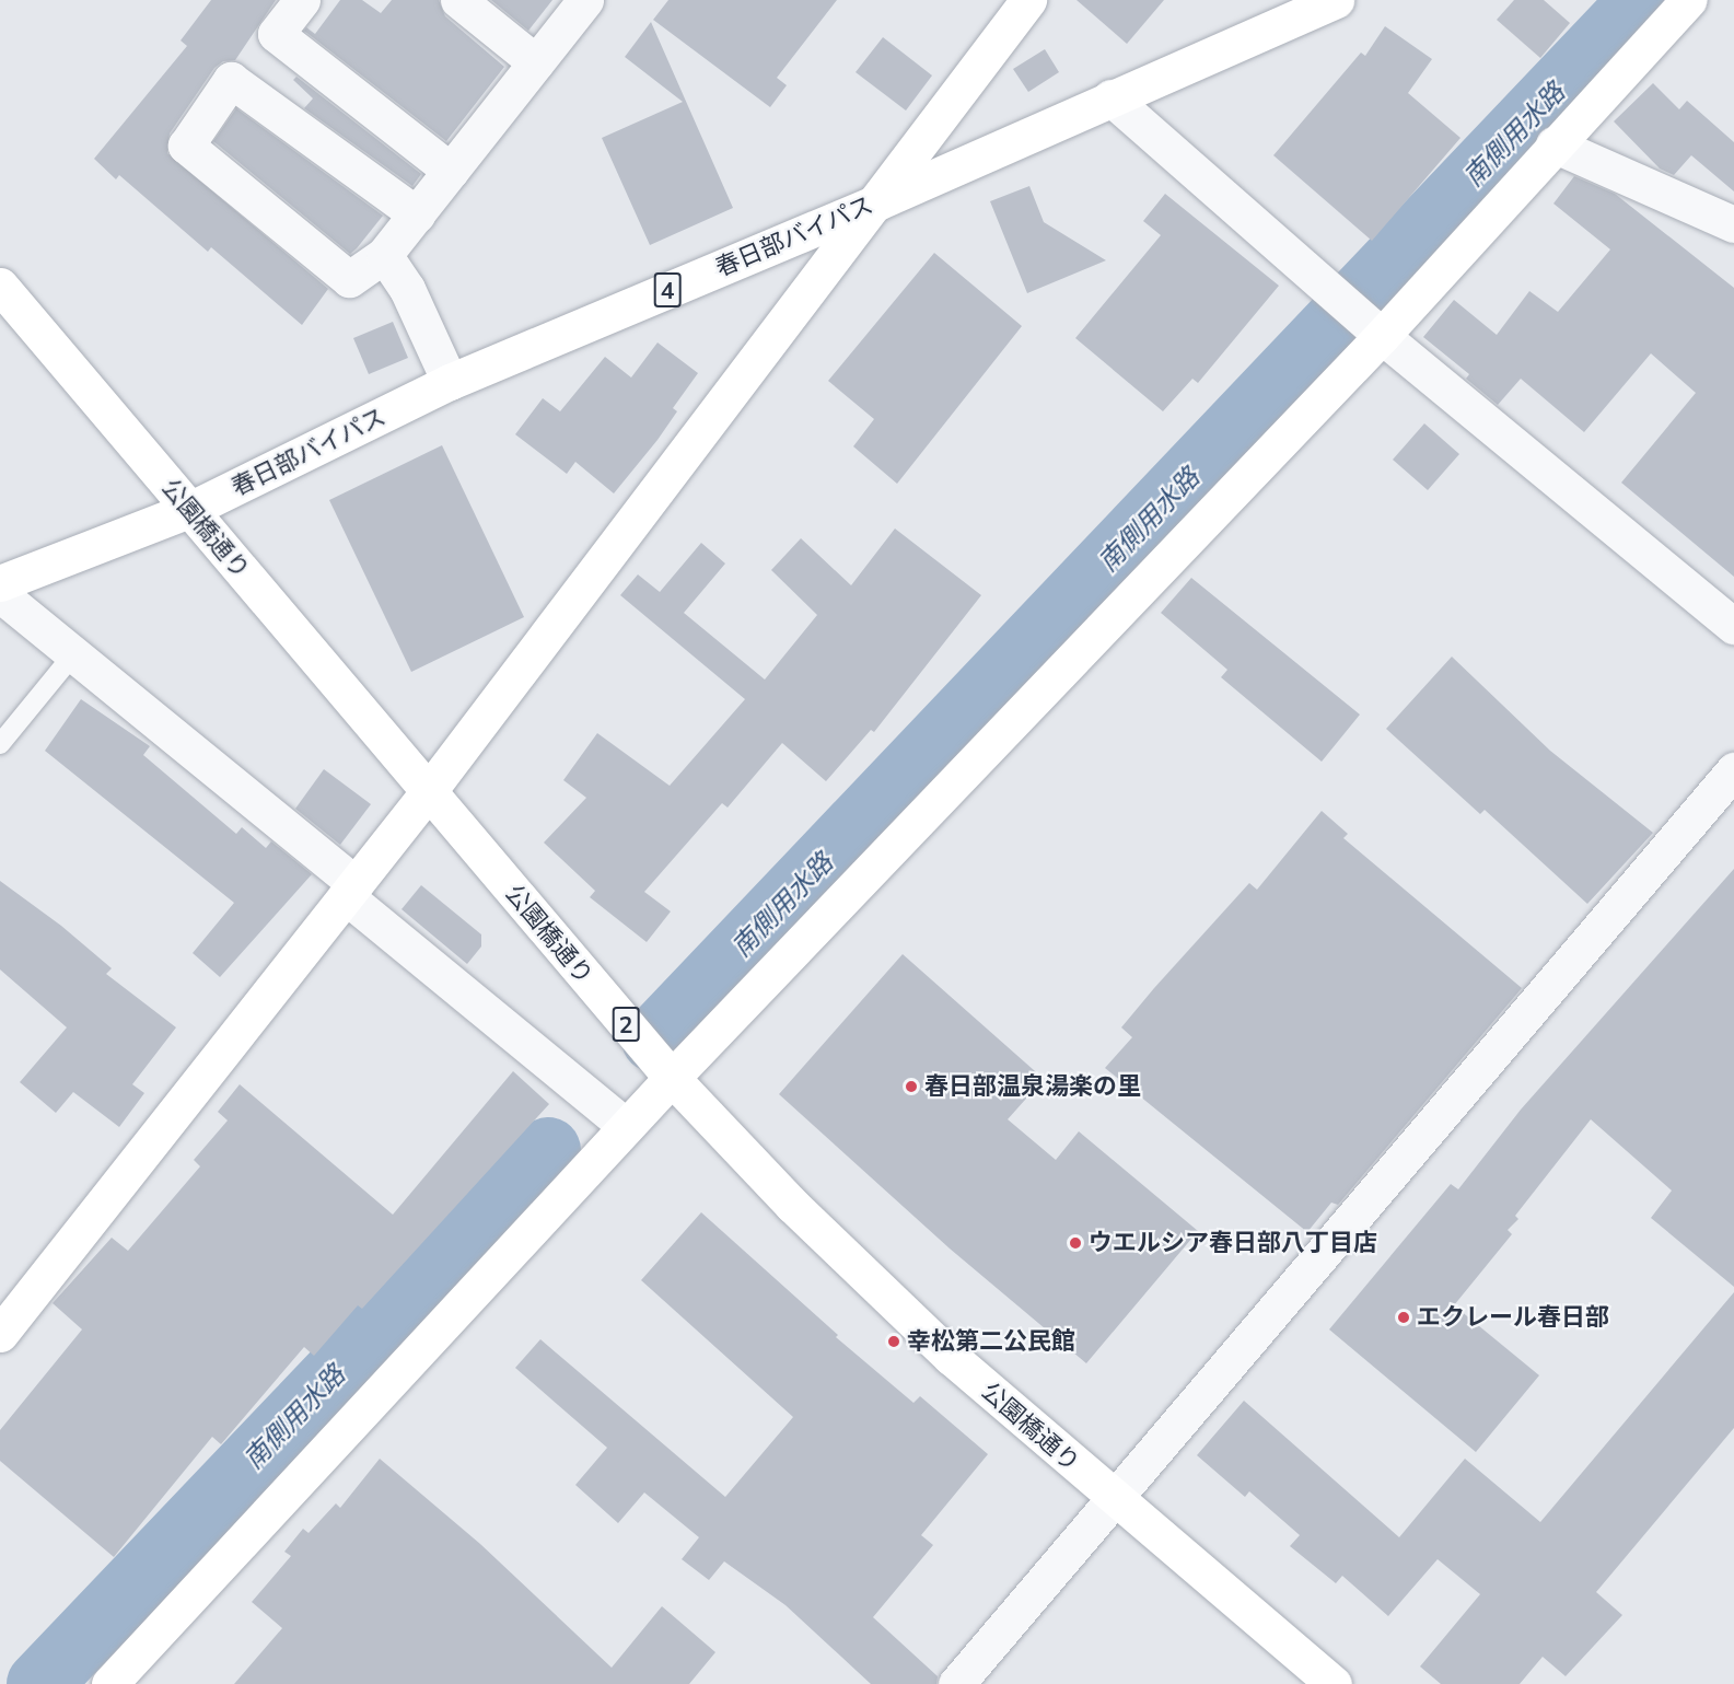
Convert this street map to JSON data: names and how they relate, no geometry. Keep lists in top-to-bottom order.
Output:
{
  "streets": {
    "main road": [
      "春日部バイパス",
      "4",
      "公園橋通り",
      "2"
    ]
  },
  "crossings": [
    ["春日部バイパス", "公園橋通り"]
  ],
  "water": ["南側用水路"],
  "places": [
    "春日部温泉湯楽の里",
    "ウエルシア春日部八丁目店",
    "エクレール春日部",
    "幸松第二公民館"
  ]
}
